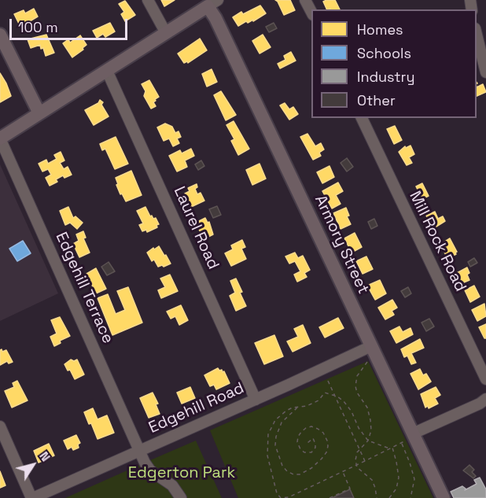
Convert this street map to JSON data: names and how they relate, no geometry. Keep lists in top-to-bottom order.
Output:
{
  "streets": {
    "main road": ["Armory Street"],
    "street": [
      "Laurel Road",
      "Mill Rock Road",
      "Edgehill Terrace",
      "Edgehill Road"
    ]
  },
  "crossings": [
    ["Laurel Road", "Edgehill Road"],
    ["Armory Street", "Edgehill Road"],
    ["Edgehill Terrace", "Edgehill Road"]
  ],
  "parks": ["Edgerton Park"],
  "legend": [
    "Homes",
    "Schools",
    "Industry",
    "Other"
  ],
  "scale_bar": "100 m",
  "north": "top right"
}
